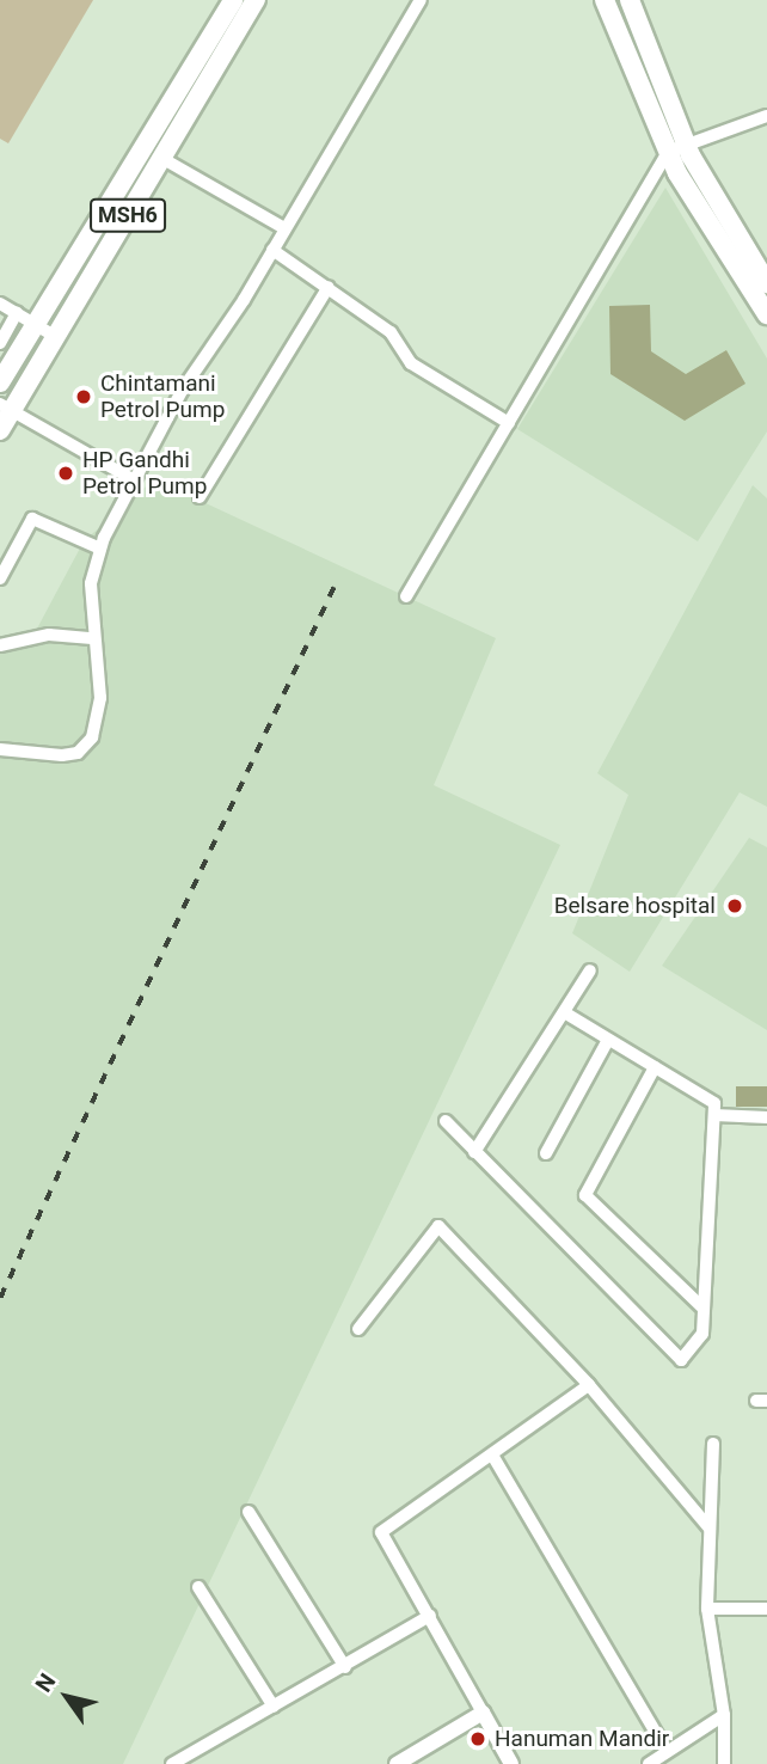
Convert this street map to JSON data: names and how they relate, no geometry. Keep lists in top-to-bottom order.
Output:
{
  "streets": {
    "main road": ["MSH6"]
  },
  "places": [
    "Chintamani Petrol Pump",
    "HP Gandhi Petrol Pump",
    "Belsare hospital",
    "Hanuman Mandir"
  ],
  "north": "top left"
}
